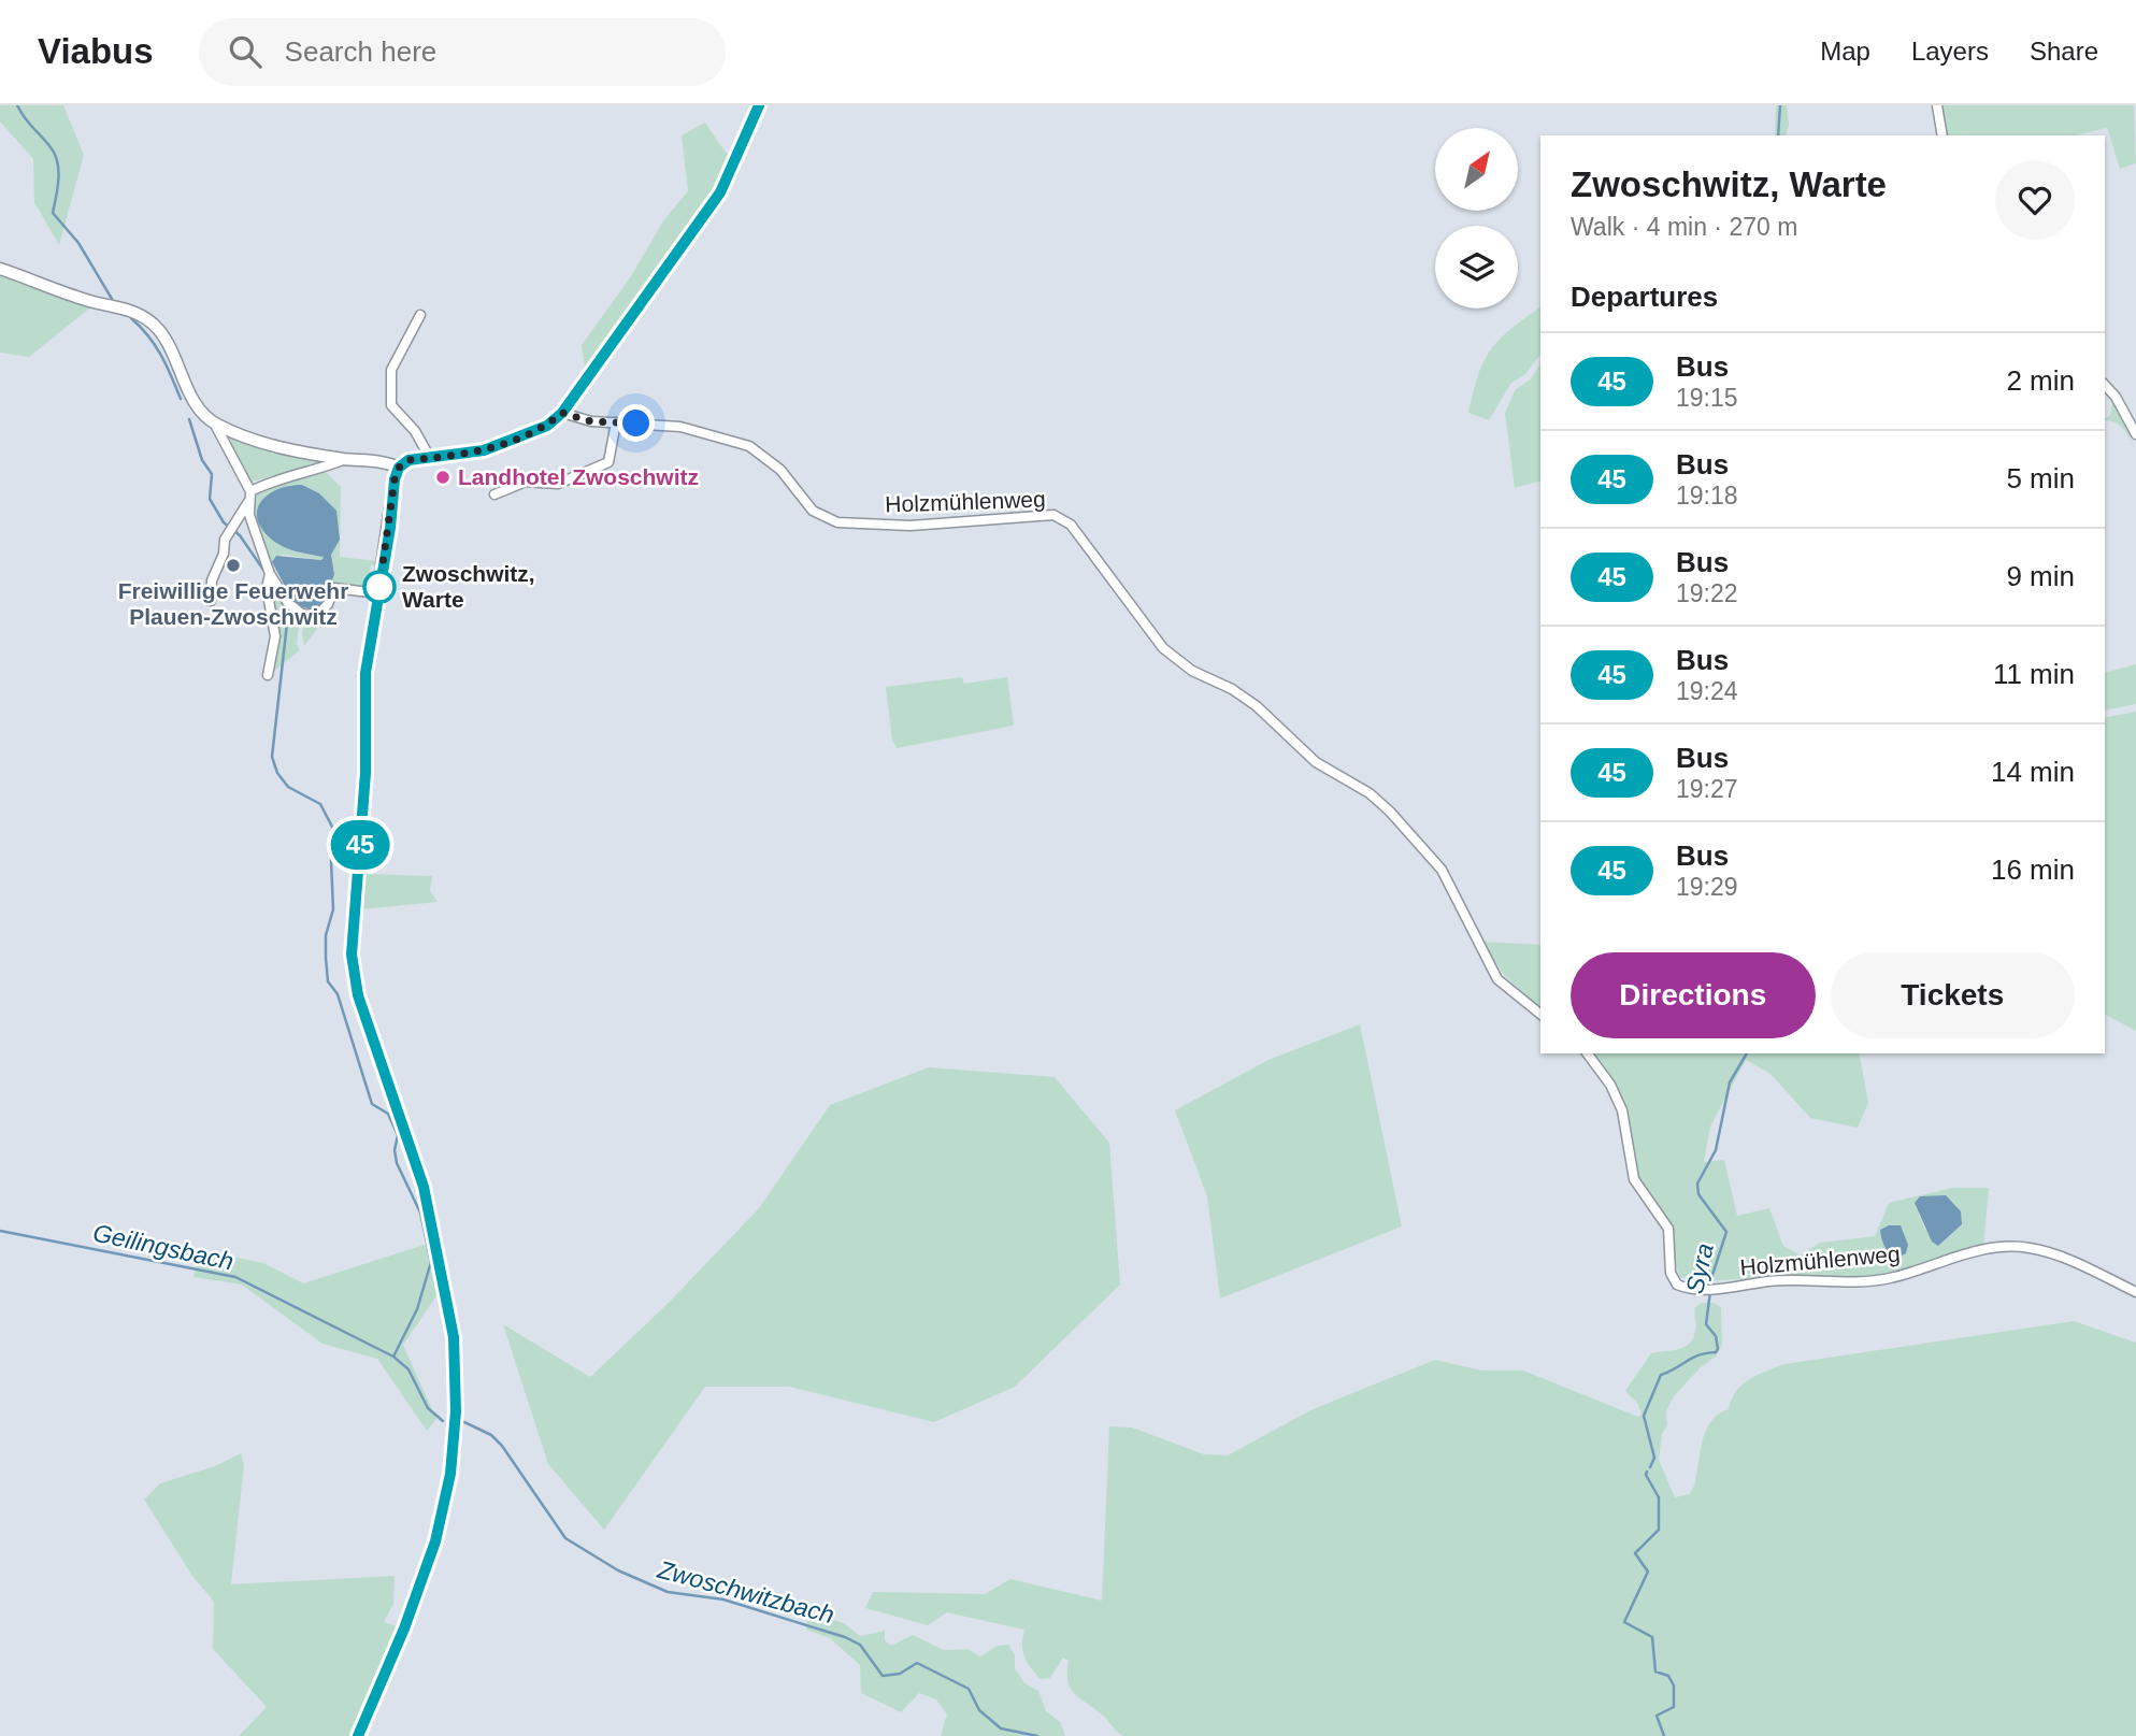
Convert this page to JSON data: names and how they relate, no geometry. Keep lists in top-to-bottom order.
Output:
{
  "streets": {
    "street": ["Holzmühlenweg"]
  },
  "water": ["Geilingsbach", "Syra", "Zwoschwitzbach"],
  "places": ["Landhotel Zwoschwitz", "Freiwillige Feuerwehr Plauen-Zwoschwitz", "Zwoschwitz, Warte"],
  "lines": ["bus line 45"],
  "north": "top right",
  "page": {
    "header": "Viabus",
    "search": "Search here",
    "nav": ["Map", "Layers", "Share"],
    "on_map": "45",
    "heading": [
      ["Zwoschwitz, Warte", "Walk · 4 min · 270 m"],
      "Departures"
    ],
    "list": [
      {
        "mark": "45",
        "name": "Bus",
        "note": "19:15",
        "value": "2 min"
      },
      {
        "mark": "45",
        "name": "Bus",
        "note": "19:18",
        "value": "5 min"
      },
      {
        "mark": "45",
        "name": "Bus",
        "note": "19:22",
        "value": "9 min"
      },
      {
        "mark": "45",
        "name": "Bus",
        "note": "19:24",
        "value": "11 min"
      },
      {
        "mark": "45",
        "name": "Bus",
        "note": "19:27",
        "value": "14 min"
      },
      {
        "mark": "45",
        "name": "Bus",
        "note": "19:29",
        "value": "16 min"
      }
    ],
    "buttons": ["Directions", "Tickets"]
  }
}
